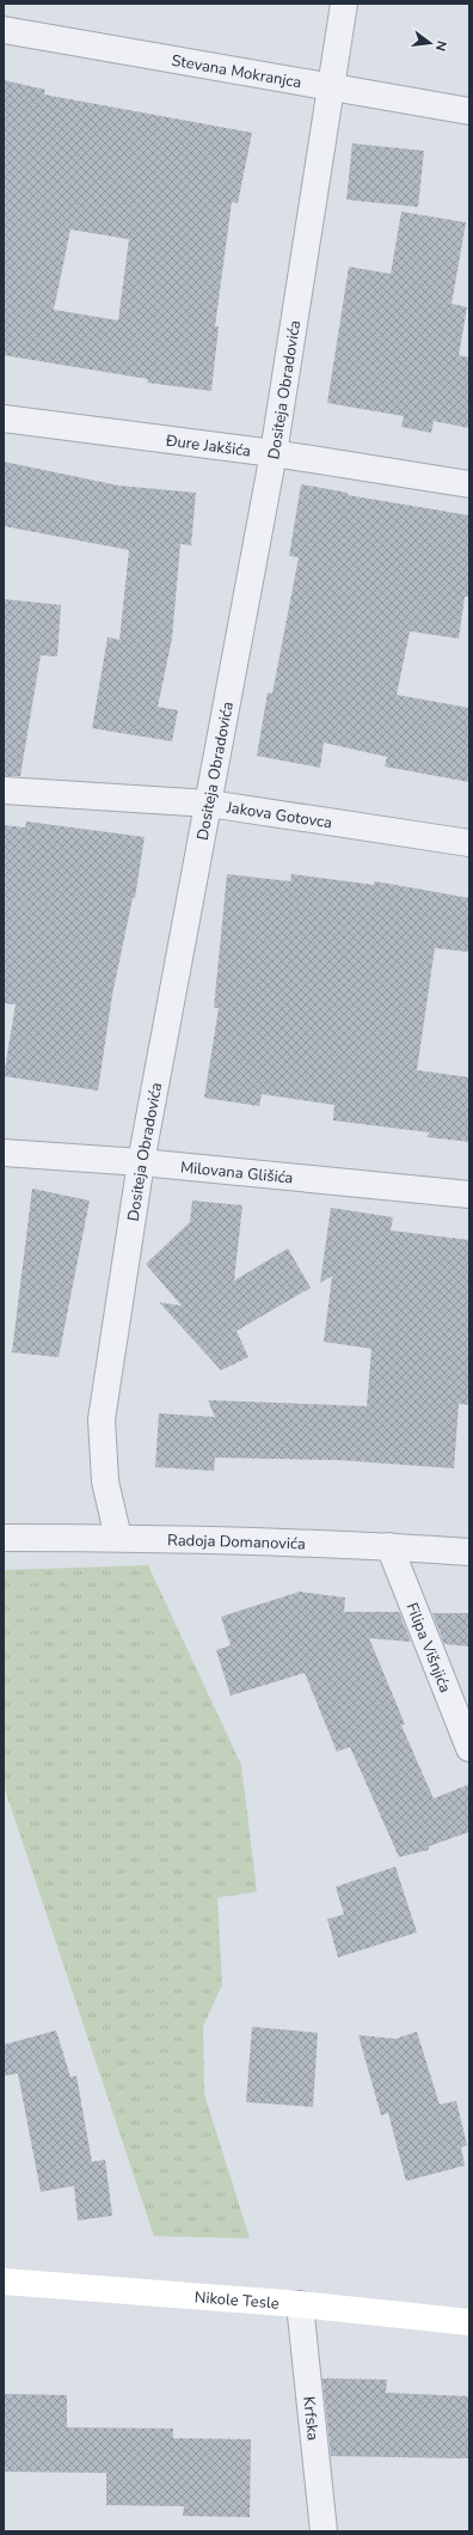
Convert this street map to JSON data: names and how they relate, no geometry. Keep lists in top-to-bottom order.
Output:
{
  "streets": {
    "main road": ["Nikole Tesle"],
    "street": [
      "Stevana Mokranjca",
      "Dositeja Obradovića",
      "Đure Jakšića",
      "Jakova Gotovca",
      "Milovana Glišića",
      "Radoja Domanovića",
      "Filipa Višnjića",
      "Krfska"
    ]
  },
  "crossings": [
    ["Stevana Mokranjca", "Dositeja Obradovića"],
    ["Dositeja Obradovića", "Đure Jakšića"],
    ["Dositeja Obradovića", "Jakova Gotovca"],
    ["Dositeja Obradovića", "Milovana Glišića"],
    ["Dositeja Obradovića", "Radoja Domanovića"],
    ["Radoja Domanovića", "Filipa Višnjića"],
    ["Nikole Tesle", "Krfska"]
  ],
  "north": "right"
}
